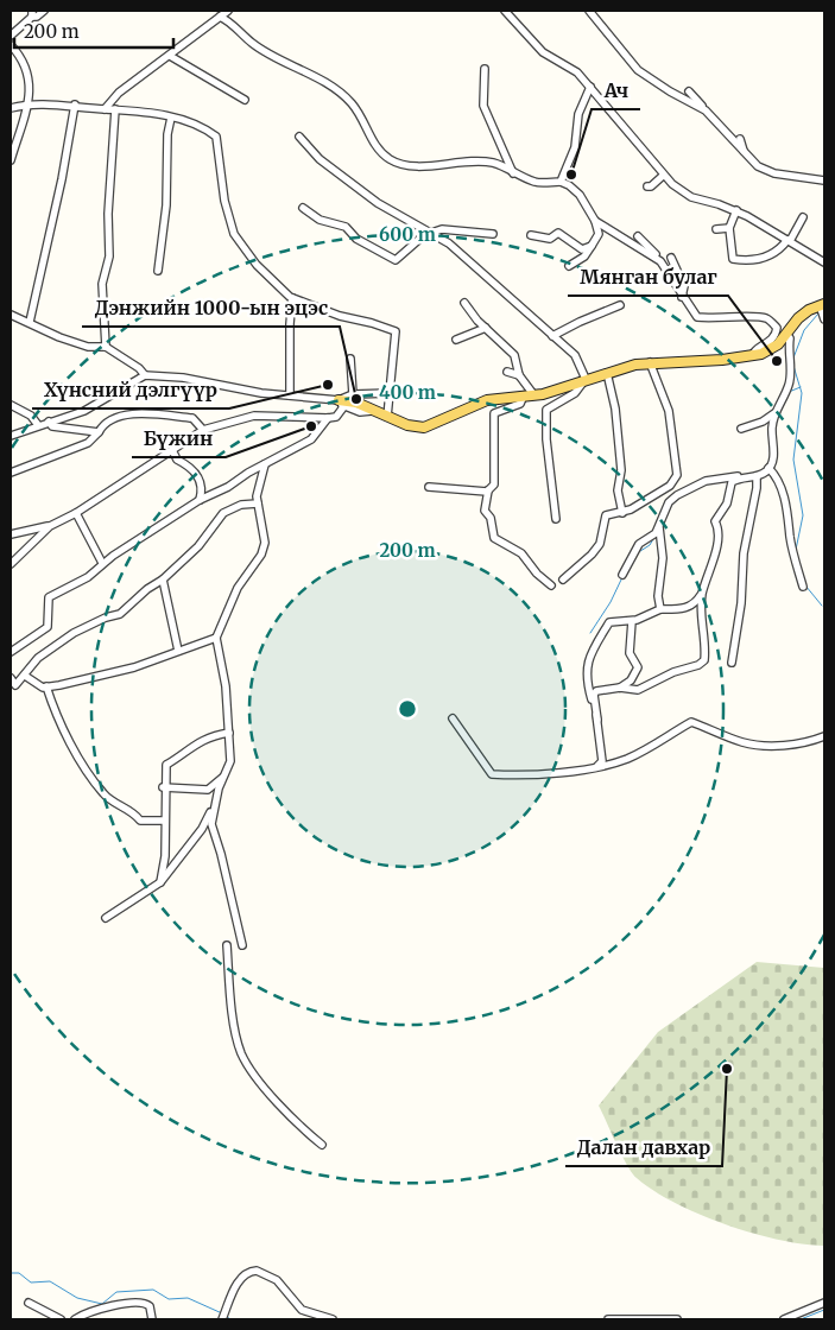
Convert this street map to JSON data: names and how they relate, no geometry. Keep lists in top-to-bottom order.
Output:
{
  "places": [
    "Ач",
    "Мянган булаг",
    "Хүнсний дэлгүүр",
    "Дэнжийн 1000-ын эцэс",
    "Бүжин",
    "Далан давхар"
  ],
  "scale_bar": "200 m",
  "rings": ["600 m", "400 m", "200 m"]
}
